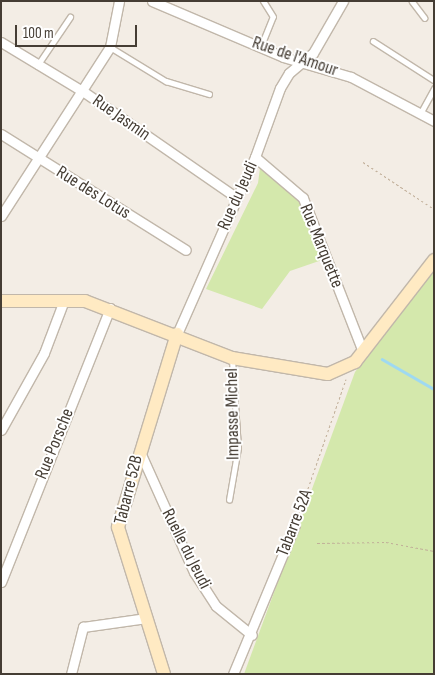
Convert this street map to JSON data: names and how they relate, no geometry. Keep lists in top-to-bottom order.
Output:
{
  "streets": {
    "street": [
      "Rue de l'Amour",
      "Rue Jasmin",
      "Rue des Lotus",
      "Rue du Jeudi",
      "Rue Marquette",
      "Rue Porsche",
      "Tabarre 52B",
      "Tabarre 52A",
      "Ruelle du Jeudi"
    ],
    "lane": ["Impasse Michel"]
  },
  "crossings": [
    ["Rue de l'Amour", "Rue du Jeudi"],
    ["Rue Jasmin", "Rue du Jeudi"],
    ["Rue du Jeudi", "Rue Marquette"],
    ["Rue du Jeudi", "Tabarre 52B"],
    ["Tabarre 52B", "Ruelle du Jeudi"],
    ["Tabarre 52A", "Ruelle du Jeudi"]
  ],
  "scale_bar": "100 m"
}
